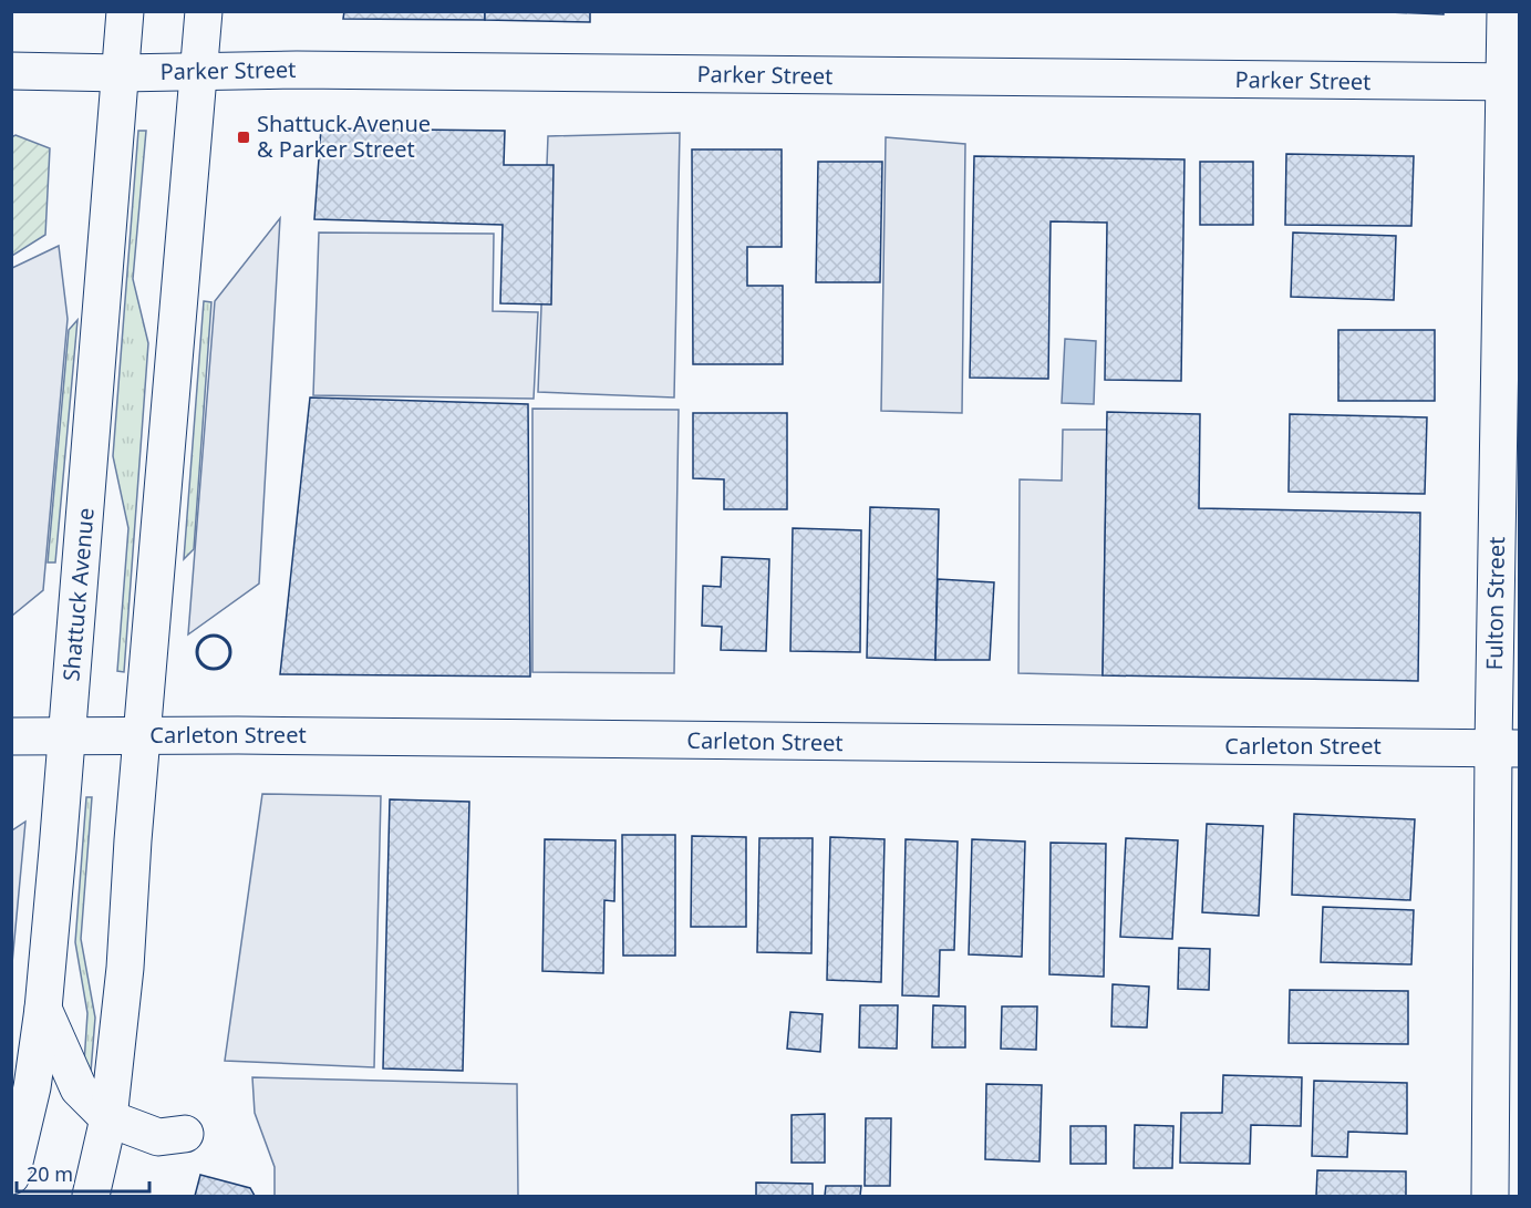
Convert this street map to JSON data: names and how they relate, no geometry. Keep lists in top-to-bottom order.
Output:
{
  "streets": {
    "street": [
      "Parker Street",
      "Shattuck Avenue",
      "Fulton Street",
      "Carleton Street"
    ]
  },
  "crossings": [
    ["Parker Street", "Shattuck Avenue"],
    ["Parker Street", "Fulton Street"],
    ["Shattuck Avenue", "Carleton Street"],
    ["Fulton Street", "Carleton Street"]
  ],
  "places": {
    "transit": ["Shattuck Avenue & Parker Street"]
  },
  "scale_bar": "20 m"
}
